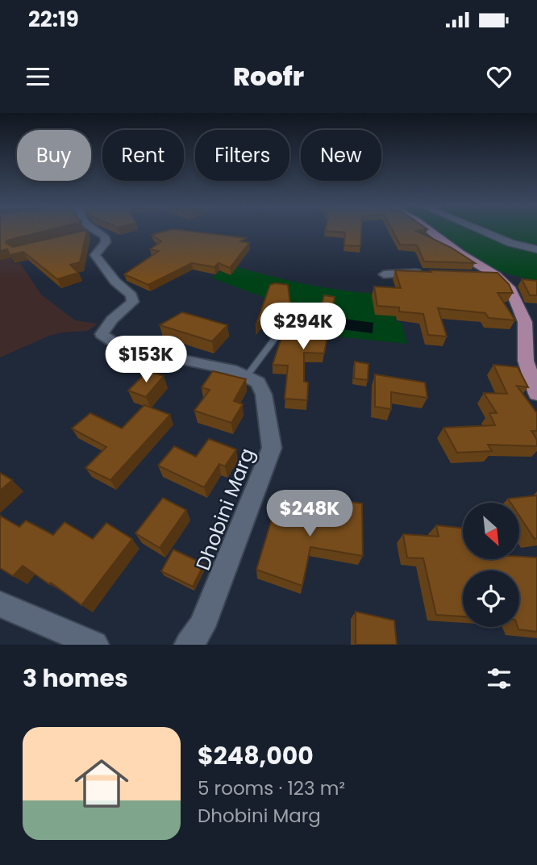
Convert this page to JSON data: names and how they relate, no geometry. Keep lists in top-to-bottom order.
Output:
{
  "streets": {
    "street": ["Dhobini Marg"]
  },
  "north": "bottom right",
  "page": {
    "status": "22:19",
    "header": "Roofr",
    "chip": [
      "Buy",
      "Rent",
      "Filters",
      "New"
    ],
    "price": ["$294K", "$153K", "$248K"],
    "heading": "3 homes",
    "list": [
      {
        "name": "$248,000",
        "note": "5 rooms · 123 m² · Dhobini Marg"
      }
    ]
  }
}
